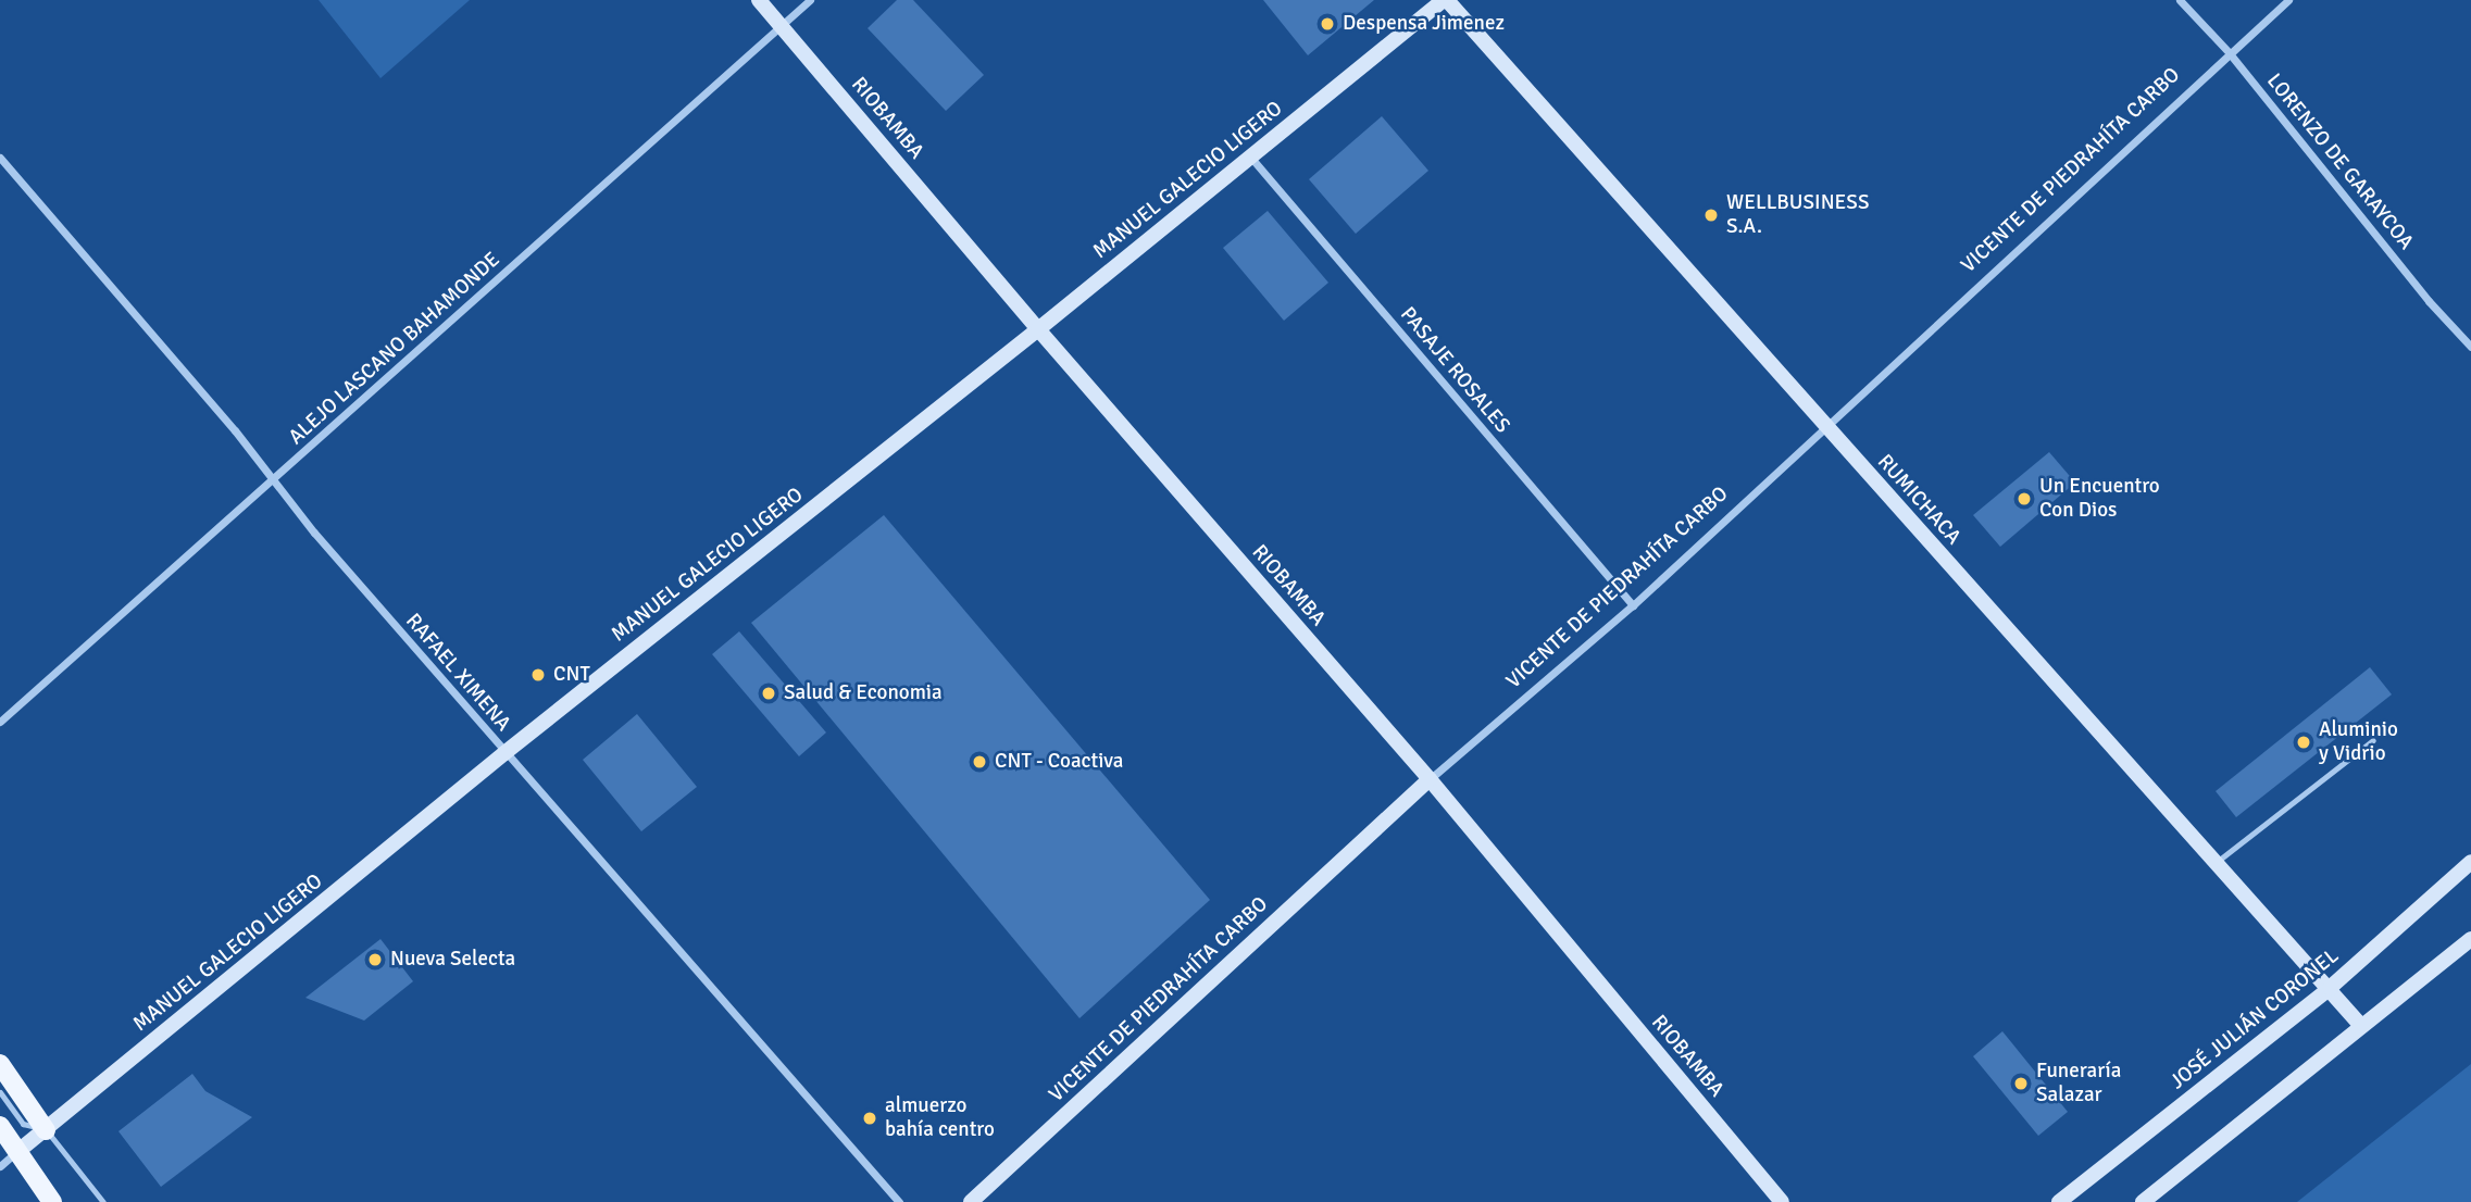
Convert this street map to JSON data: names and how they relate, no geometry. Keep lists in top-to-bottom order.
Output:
{
  "streets": {
    "main road": [
      "RIOBAMBA",
      "VICENTE DE PIEDRAHÍTA CARBO",
      "MANUEL GALECIO LIGERO",
      "RUMICHACA",
      "JOSÉ JULIÁN CORONEL"
    ],
    "street": [
      "LORENZO DE GARAYCOA",
      "ALEJO LASCANO BAHAMONDE",
      "PASAJE ROSALES",
      "RAFAEL XIMENA"
    ]
  },
  "crossings": [
    ["RIOBAMBA", "VICENTE DE PIEDRAHÍTA CARBO"],
    ["RIOBAMBA", "MANUEL GALECIO LIGERO"],
    ["RIOBAMBA", "ALEJO LASCANO BAHAMONDE"],
    ["LORENZO DE GARAYCOA", "VICENTE DE PIEDRAHÍTA CARBO"],
    ["VICENTE DE PIEDRAHÍTA CARBO", "PASAJE ROSALES"],
    ["VICENTE DE PIEDRAHÍTA CARBO", "RUMICHACA"],
    ["MANUEL GALECIO LIGERO", "PASAJE ROSALES"],
    ["MANUEL GALECIO LIGERO", "RUMICHACA"],
    ["MANUEL GALECIO LIGERO", "RAFAEL XIMENA"],
    ["ALEJO LASCANO BAHAMONDE", "RAFAEL XIMENA"],
    ["RUMICHACA", "JOSÉ JULIÁN CORONEL"]
  ],
  "places": [
    "Despensa Jimenez",
    "WELLBUSINESS S.A.",
    "Un Encuentro Con Dios",
    "CNT",
    "Salud & Economia",
    "Aluminio y Vidrio",
    "CNT - Coactiva",
    "Nueva Selecta",
    "Funeraría Salazar",
    "almuerzo bahía centro"
  ]
}
